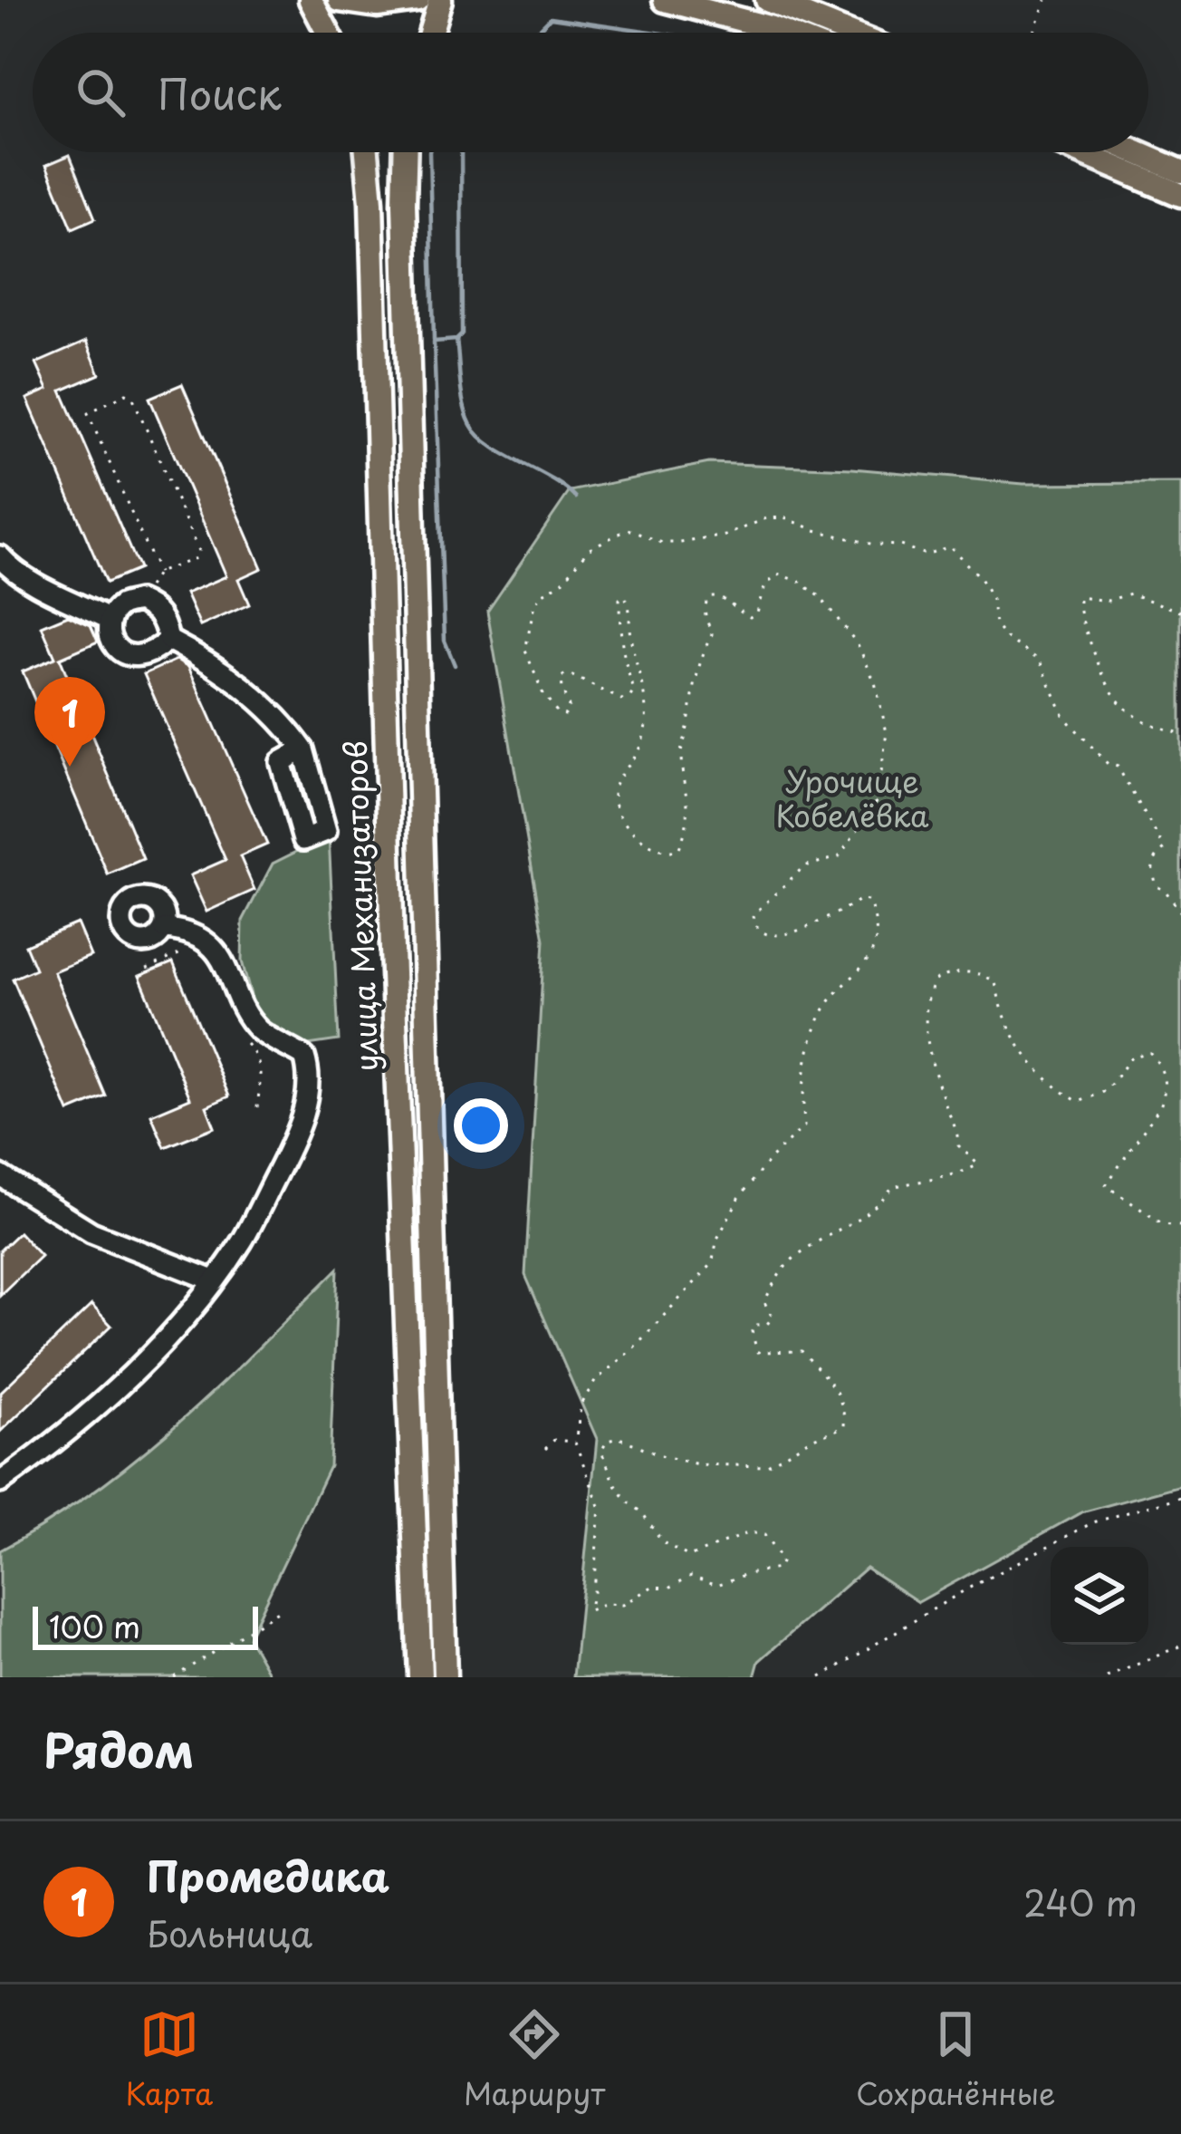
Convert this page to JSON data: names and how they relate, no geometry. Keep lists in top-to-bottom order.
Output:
{
  "streets": {
    "main road": ["улица Механизаторов"]
  },
  "parks": ["Урочище Кобелёвка"],
  "scale_bar": "100 m",
  "page": {
    "search": "Поиск",
    "pins": "1",
    "scale": "100 m",
    "heading": "Рядом",
    "list": [
      {
        "mark": "1",
        "name": "Промедика",
        "note": "Больница",
        "value": "240 m"
      }
    ],
    "nav": ["Карта", "Маршрут", "Сохранённые"]
  }
}
